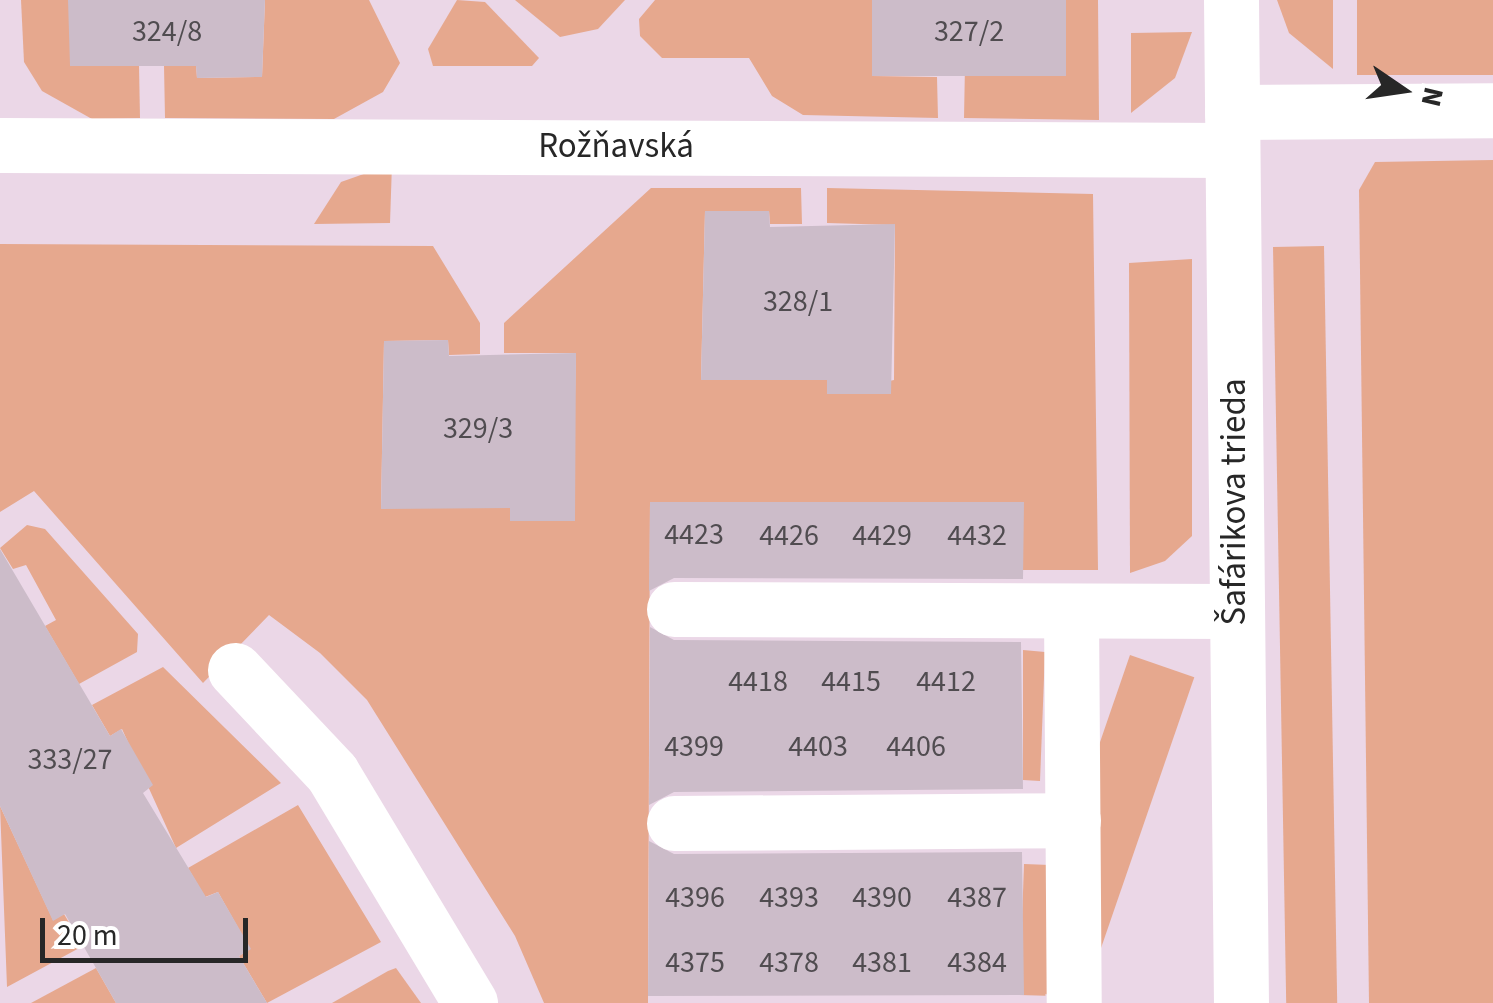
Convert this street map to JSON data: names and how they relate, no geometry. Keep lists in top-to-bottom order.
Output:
{
  "streets": {
    "street": ["Rožňavská", "Šafárikova trieda"]
  },
  "crossings": [
    ["Rožňavská", "Šafárikova trieda"]
  ],
  "house_numbers": [
    "324/8",
    "327/2",
    "328/1",
    "329/3",
    "4423",
    "4426",
    "4429",
    "4432",
    "4418",
    "4415",
    "4412",
    "4399",
    "4403",
    "4406",
    "333/27",
    "4396",
    "4393",
    "4390",
    "4387",
    "4375",
    "4378",
    "4381",
    "4384"
  ],
  "scale_bar": "20 m",
  "north": "right"
}
